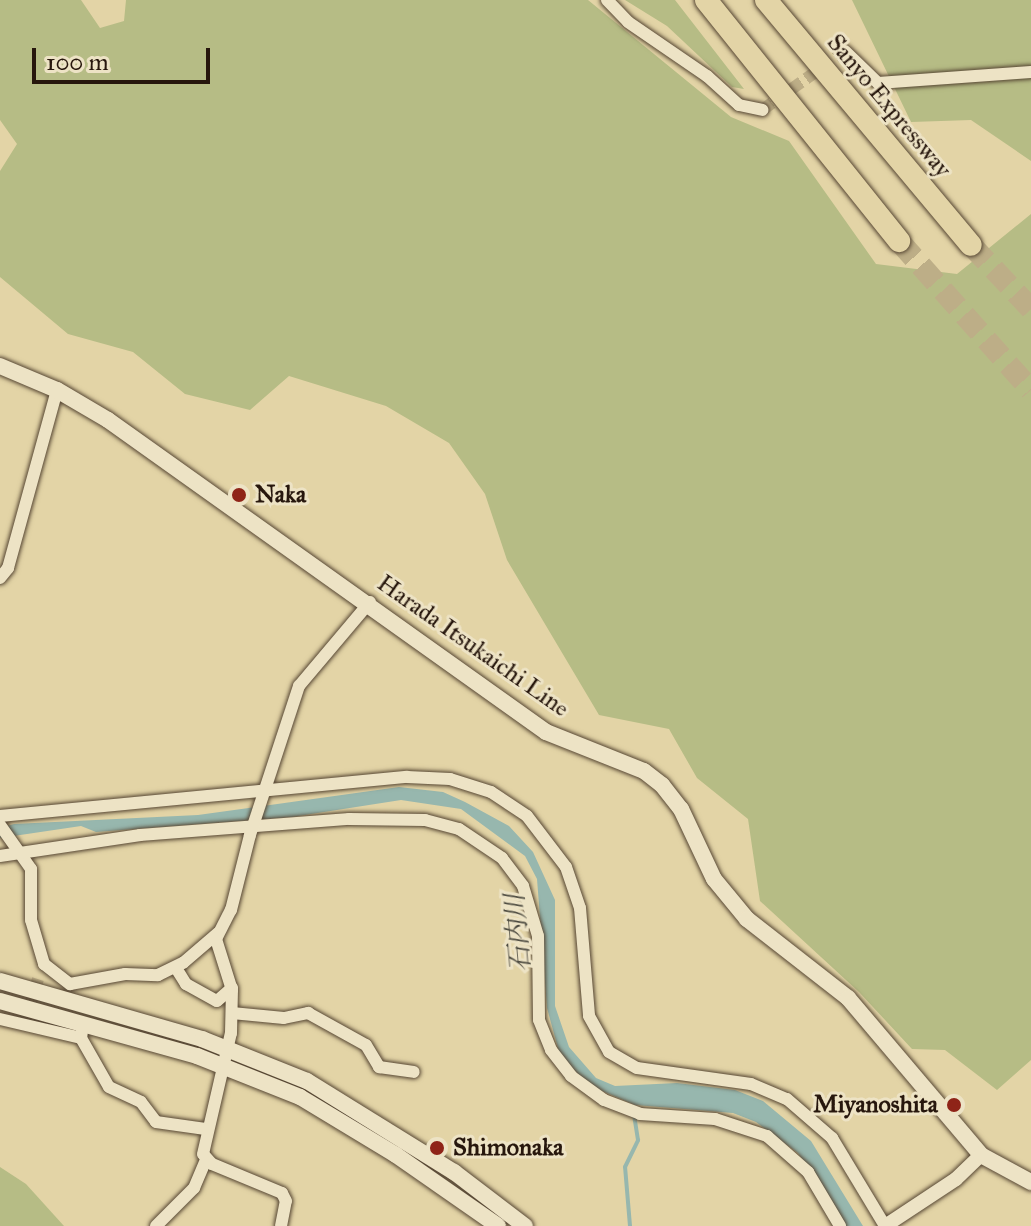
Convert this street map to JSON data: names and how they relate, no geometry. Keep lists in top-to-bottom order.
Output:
{
  "streets": {
    "highway": ["Sanyo Expressway"],
    "main road": ["Harada Itsukaichi Line"]
  },
  "water": ["石内川"],
  "places": ["Naka", "Miyanoshita", "Shimonaka"],
  "scale_bar": "100 m"
}
